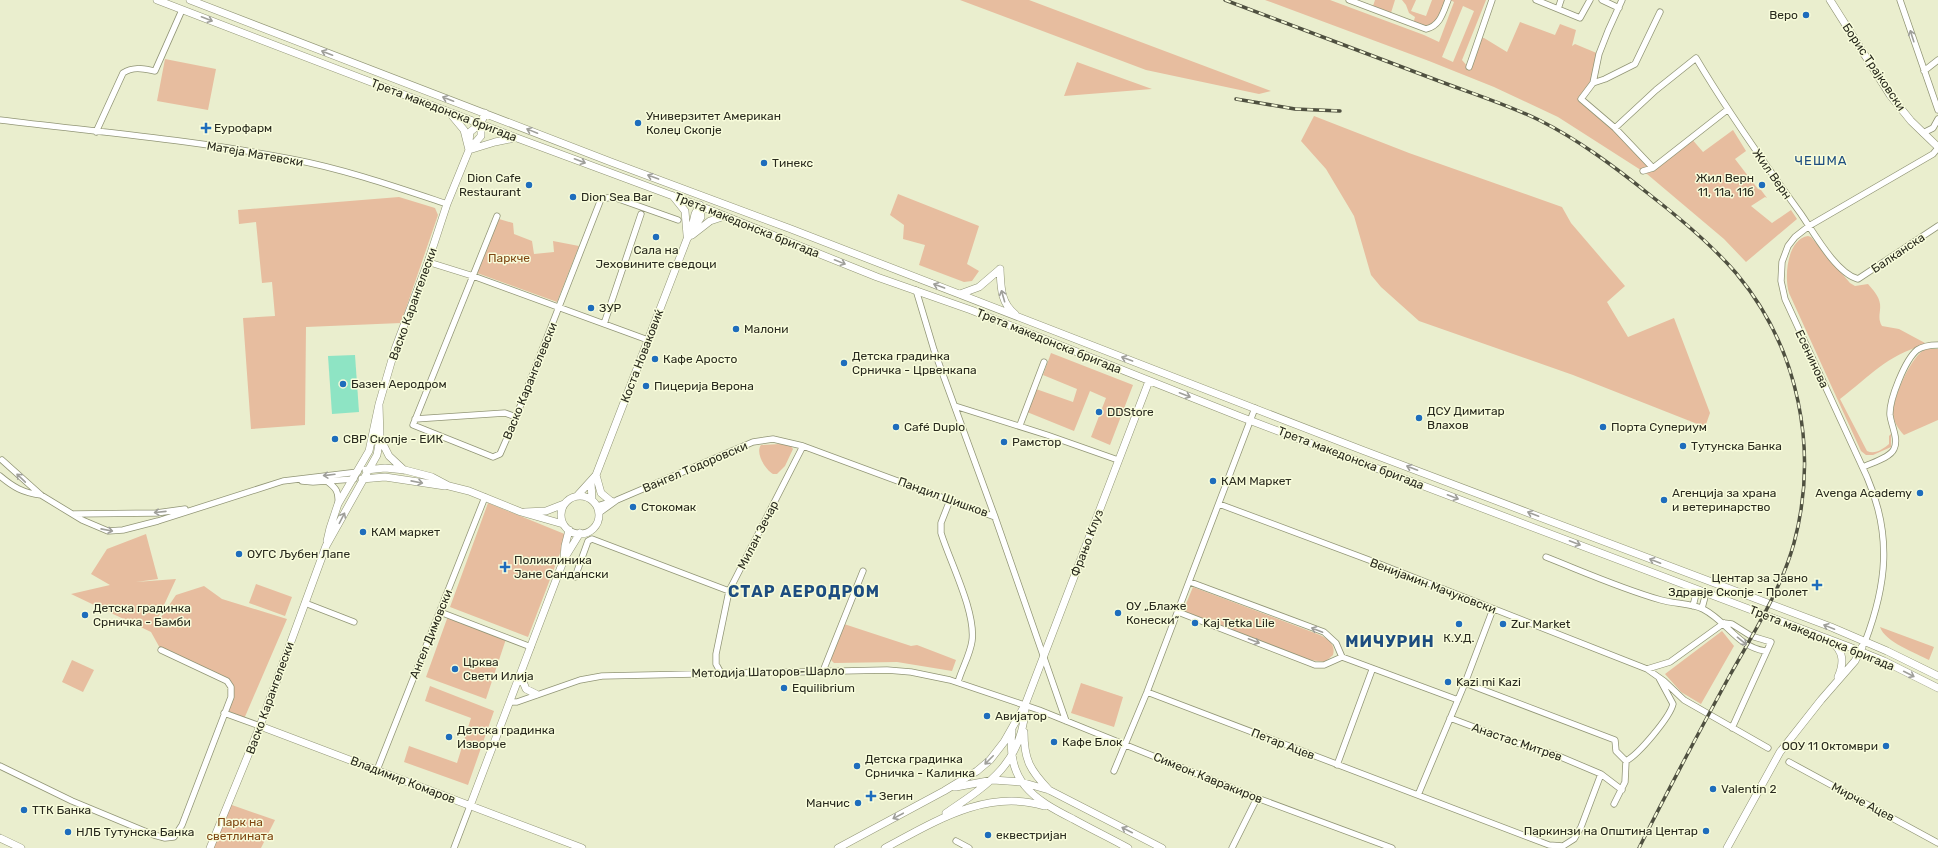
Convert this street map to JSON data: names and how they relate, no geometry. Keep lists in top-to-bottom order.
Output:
{
  "streets": {
    "street": [
      "Борис Трајковски",
      "Трета македонска бригада",
      "Матеја Матевски",
      "Жил Верн",
      "Балканска",
      "Васко Карангелески",
      "Коста Новаковиќ",
      "Есенинова",
      "Васко Карангелевски",
      "Вангел Тодоровски",
      "Пандил Шишков",
      "Милан Зечар",
      "Фрањо Клуз",
      "Венијамин Мачуковски",
      "Ангел Димовски",
      "Методија Шаторов-Шарло",
      "Анастас Митрев",
      "Петар Ацев",
      "Симеон Кавракиров",
      "Владимир Комаров",
      "Мирче Ацев"
    ]
  },
  "crossings": [
    ["Борис Трајковски", "Есенинова"],
    ["Трета македонска бригада", "Коста Новаковиќ"],
    ["Трета македонска бригада", "Есенинова"],
    ["Трета македонска бригада", "Фрањо Клуз"],
    ["Матеја Матевски", "Васко Карангелески"],
    ["Жил Верн", "Балканска"],
    ["Жил Верн", "Есенинова"],
    ["Васко Карангелески", "Васко Карангелевски"],
    ["Васко Карангелески", "Владимир Комаров"],
    ["Коста Новаковиќ", "Вангел Тодоровски"],
    ["Вангел Тодоровски", "Пандил Шишков"],
    ["Пандил Шишков", "Милан Зечар"],
    ["Пандил Шишков", "Фрањо Клуз"],
    ["Пандил Шишков", "Симеон Кавракиров"],
    ["Милан Зечар", "Методија Шаторов-Шарло"],
    ["Фрањо Клуз", "Методија Шаторов-Шарло"],
    ["Фрањо Клуз", "Симеон Кавракиров"],
    ["Ангел Димовски", "Владимир Комаров"],
    ["Методија Шаторов-Шарло", "Симеон Кавракиров"],
    ["Анастас Митрев", "Петар Ацев"]
  ],
  "districts": ["ЧЕШМА", "СТАР АЕРОДРОМ", "МИЧУРИН"],
  "parks": ["Паркче", "Парк на светлината"],
  "places": {
    "other": [
      "Веро",
      "Универзитет Американ Колеџ Скопје",
      "Тинекс",
      "Dion Cafe Restaurant",
      "Жил Верн 11, 11а, 11б",
      "Dion Sea Bar",
      "Сала на Јеховините сведоци",
      "ЗУР",
      "Малони",
      "Кафе Аросто",
      "Детска градинка Срничка - Црвенкапа",
      "Базен Аеродром",
      "Пицерија Верона",
      "DDStore",
      "ДСУ Димитар Влахов",
      "Café Duplo",
      "Порта Супериум",
      "СВР Скопје - ЕИК",
      "Рамстор",
      "Тутунска Банка",
      "КАМ Маркет",
      "Avenga Academy",
      "Агенција за храна и ветеринарство",
      "Стокомак",
      "КАМ маркет",
      "ОУГС Љубен Лапе",
      "ОУ „Блаже Конески“",
      "Детска градинка Срничка - Бамби",
      "Kaj Tetka Lile",
      "К.У.Д.",
      "Zur Market",
      "Црква Свети Илија",
      "Kazi mi Kazi",
      "Equilibrium",
      "Авијатор",
      "Детска градинка Изворче",
      "Кафе Блок",
      "ООУ 11 Октомври",
      "Детска градинка Срничка - Калинка",
      "Valentin 2",
      "Манчис",
      "ТТК Банка",
      "Паркинзи на Општина Центар",
      "НЛБ Тутунска Банка",
      "еквестријан"
    ],
    "health": [
      "Еурофарм",
      "Поликлиника Јане Сандански",
      "Центар за Јавно Здравје Скопје - Пролет",
      "Зегин"
    ]
  }
}
